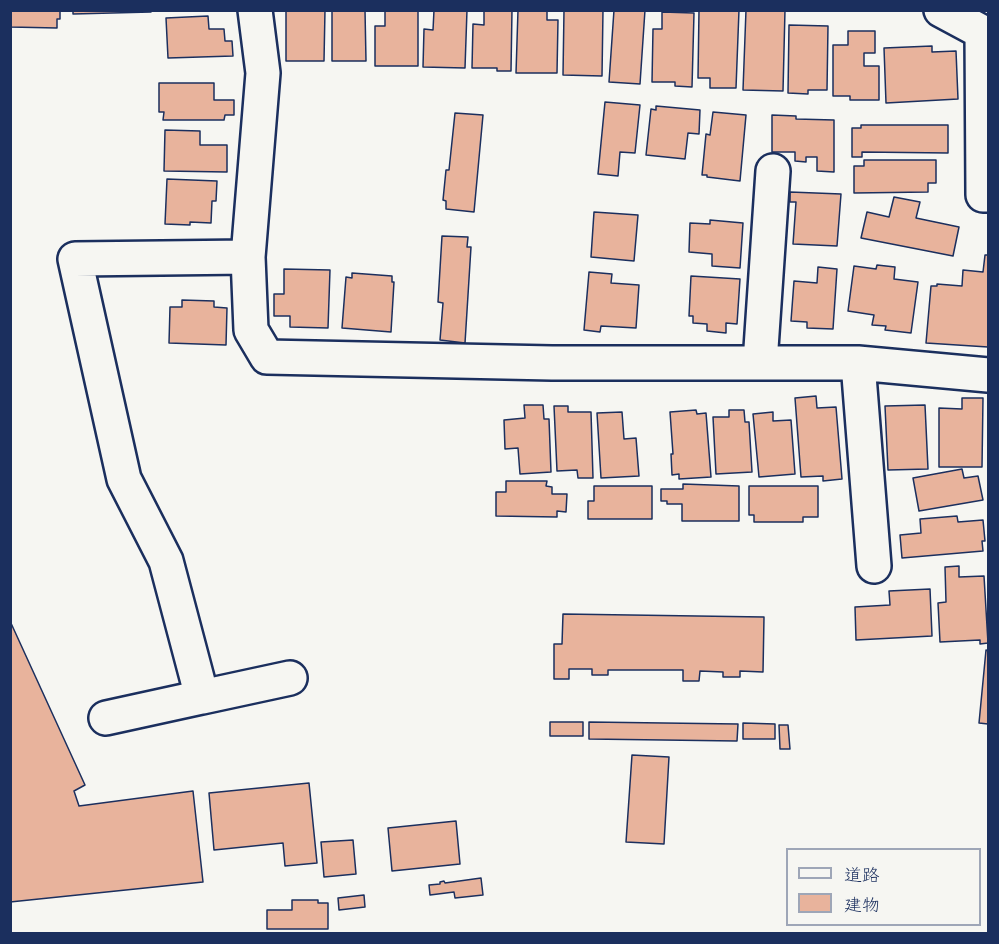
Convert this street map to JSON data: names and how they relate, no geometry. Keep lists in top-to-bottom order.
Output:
{
  "legend": ["道路", "建物"]
}
